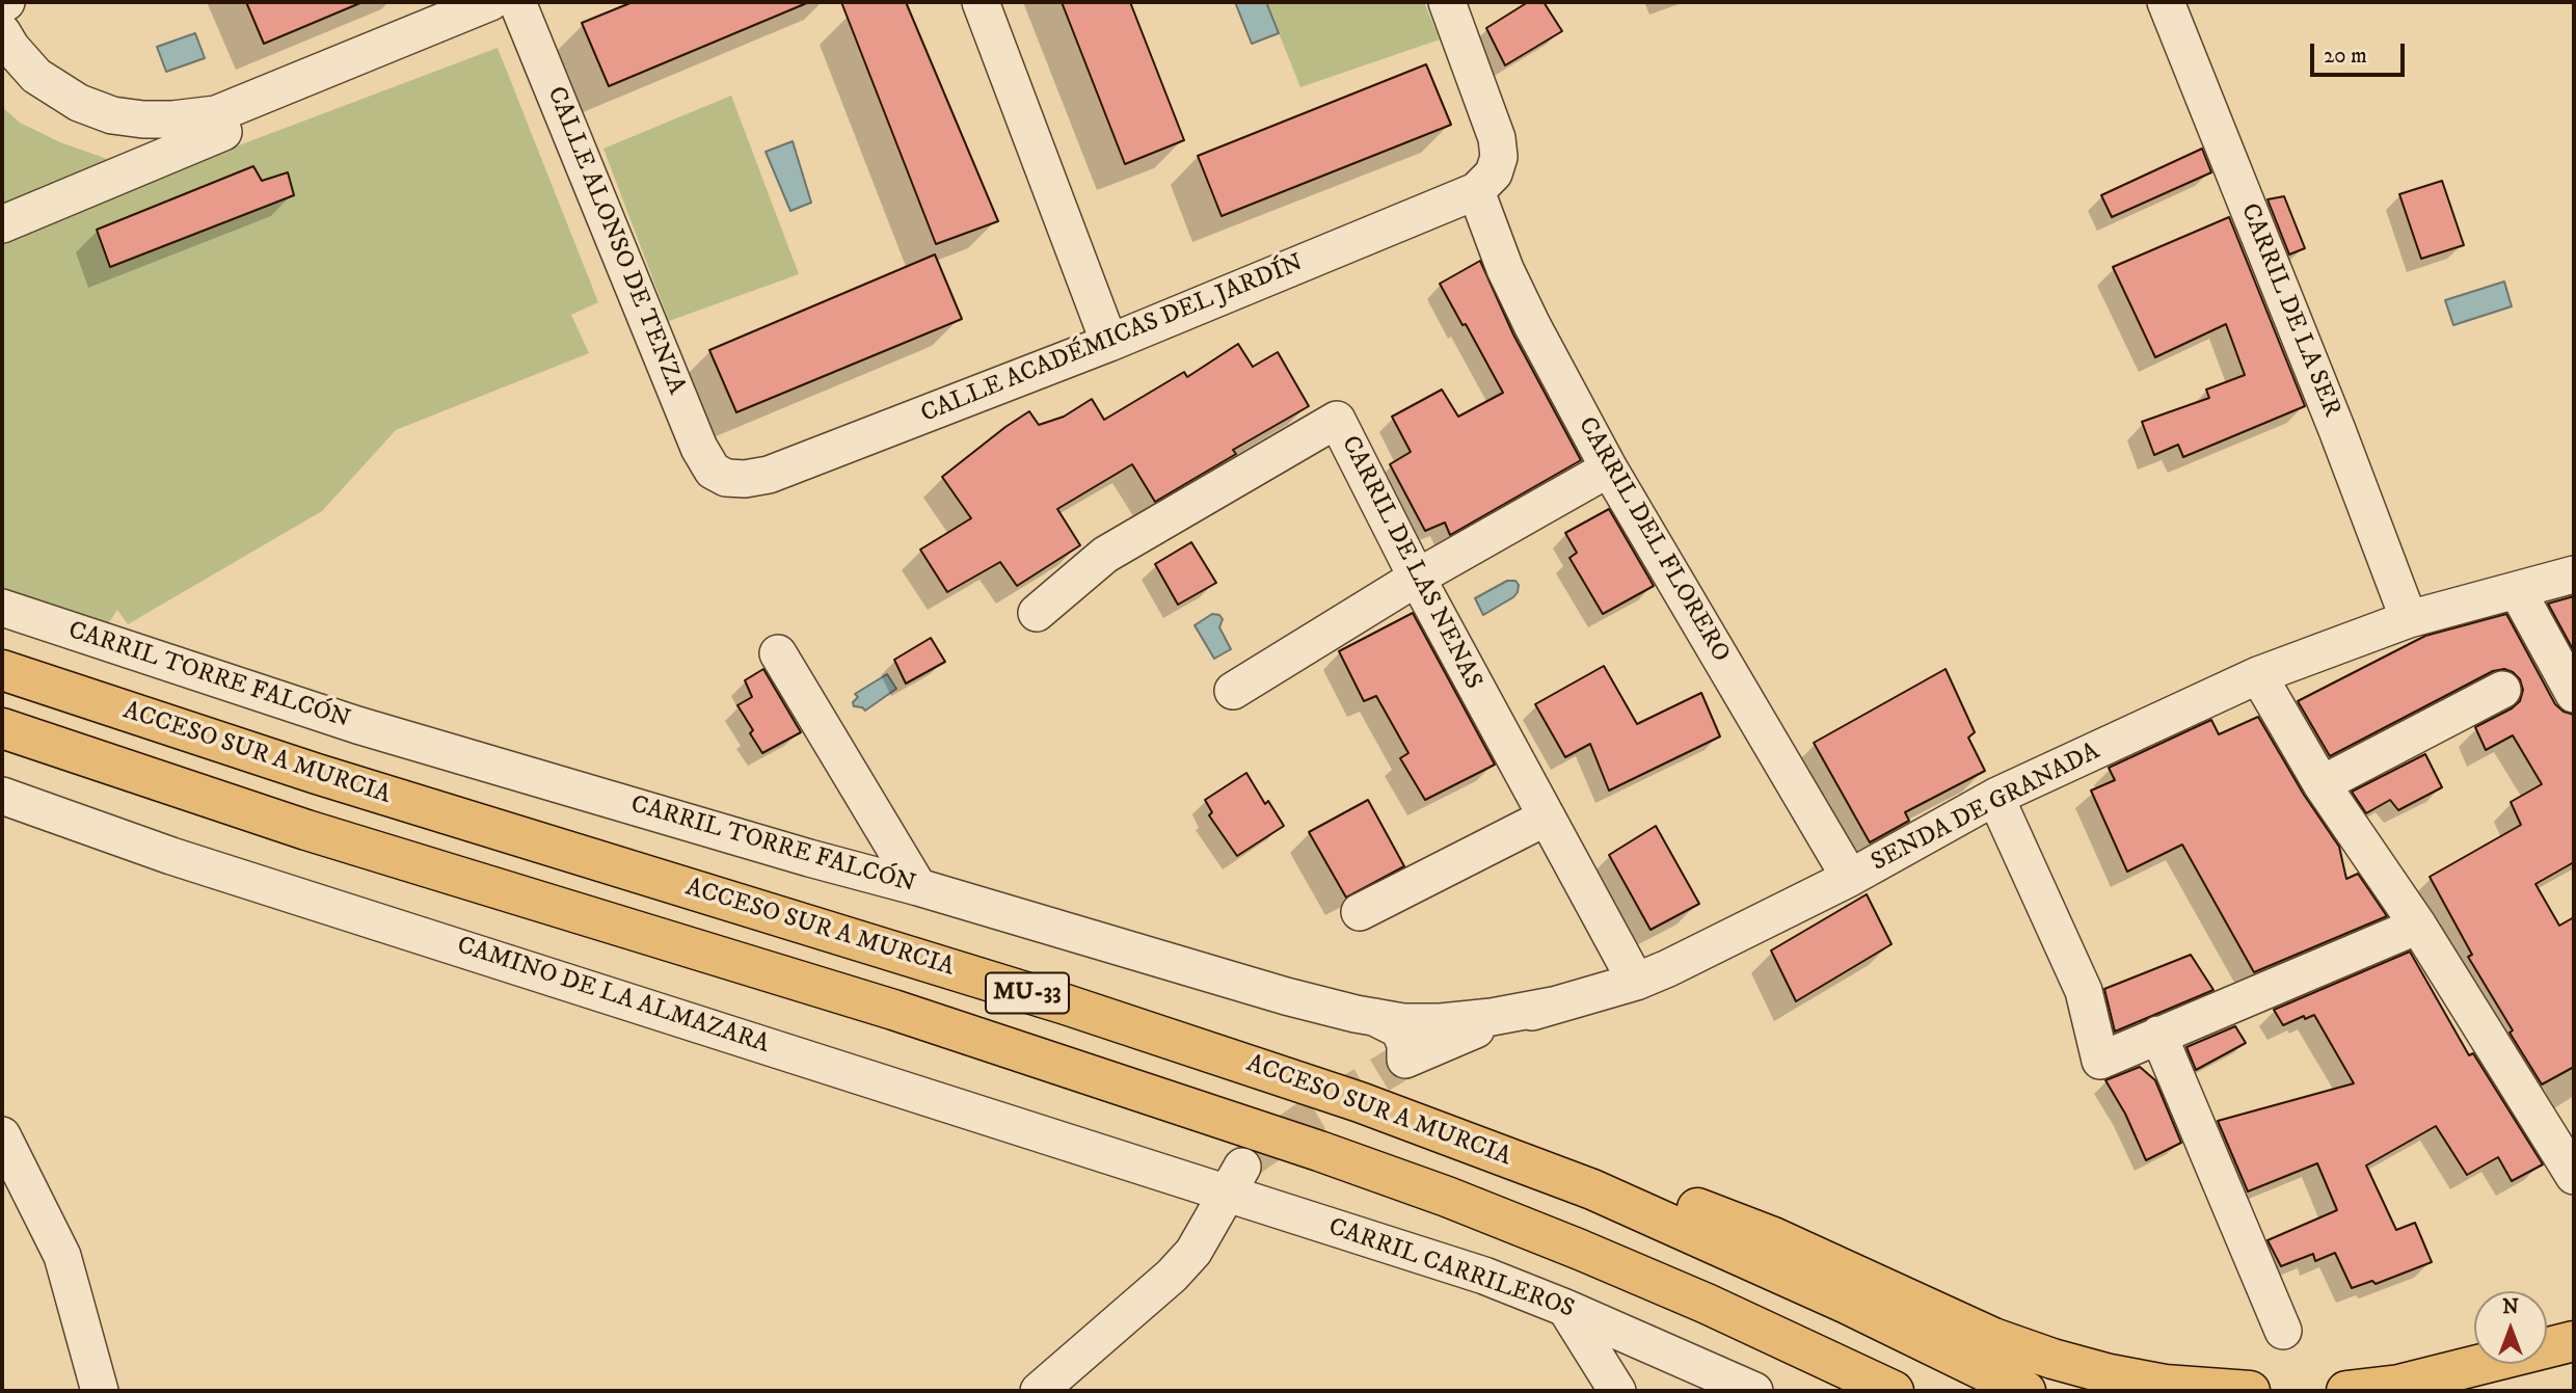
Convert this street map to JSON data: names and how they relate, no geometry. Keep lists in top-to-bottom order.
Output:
{
  "streets": {
    "highway": ["ACCESO SUR A MURCIA", "MU-33"],
    "street": [
      "CALLE ALONSO DE TENZA",
      "CARRIL DE LA SER",
      "CALLE ACADÉMICAS DEL JARDÍN",
      "CARRIL DEL FLORERO",
      "CARRIL DE LAS NENAS",
      "CARRIL TORRE FALCÓN",
      "SENDA DE GRANADA",
      "CAMINO DE LA ALMAZARA",
      "CARRIL CARRILEROS"
    ]
  },
  "crossings": [
    ["CALLE ALONSO DE TENZA", "CALLE ACADÉMICAS DEL JARDÍN"],
    ["CARRIL DE LA SER", "SENDA DE GRANADA"],
    ["CALLE ACADÉMICAS DEL JARDÍN", "CARRIL DEL FLORERO"],
    ["CARRIL DEL FLORERO", "SENDA DE GRANADA"],
    ["CARRIL DE LAS NENAS", "SENDA DE GRANADA"],
    ["CARRIL TORRE FALCÓN", "SENDA DE GRANADA"],
    ["CAMINO DE LA ALMAZARA", "CARRIL CARRILEROS"]
  ],
  "scale_bar": "20 m",
  "north": "top"
}
